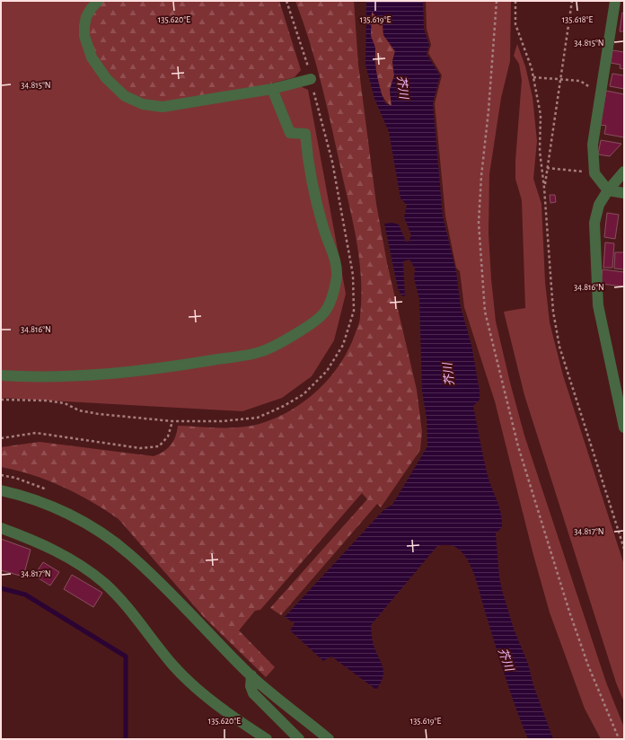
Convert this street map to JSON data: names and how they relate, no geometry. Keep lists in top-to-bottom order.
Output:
{
  "water": ["芥川"],
  "coordinates": [
    "135.620°E",
    "135.619°E",
    "135.618°E",
    "34.815°N",
    "34.816°N",
    "34.817°N"
  ]
}
